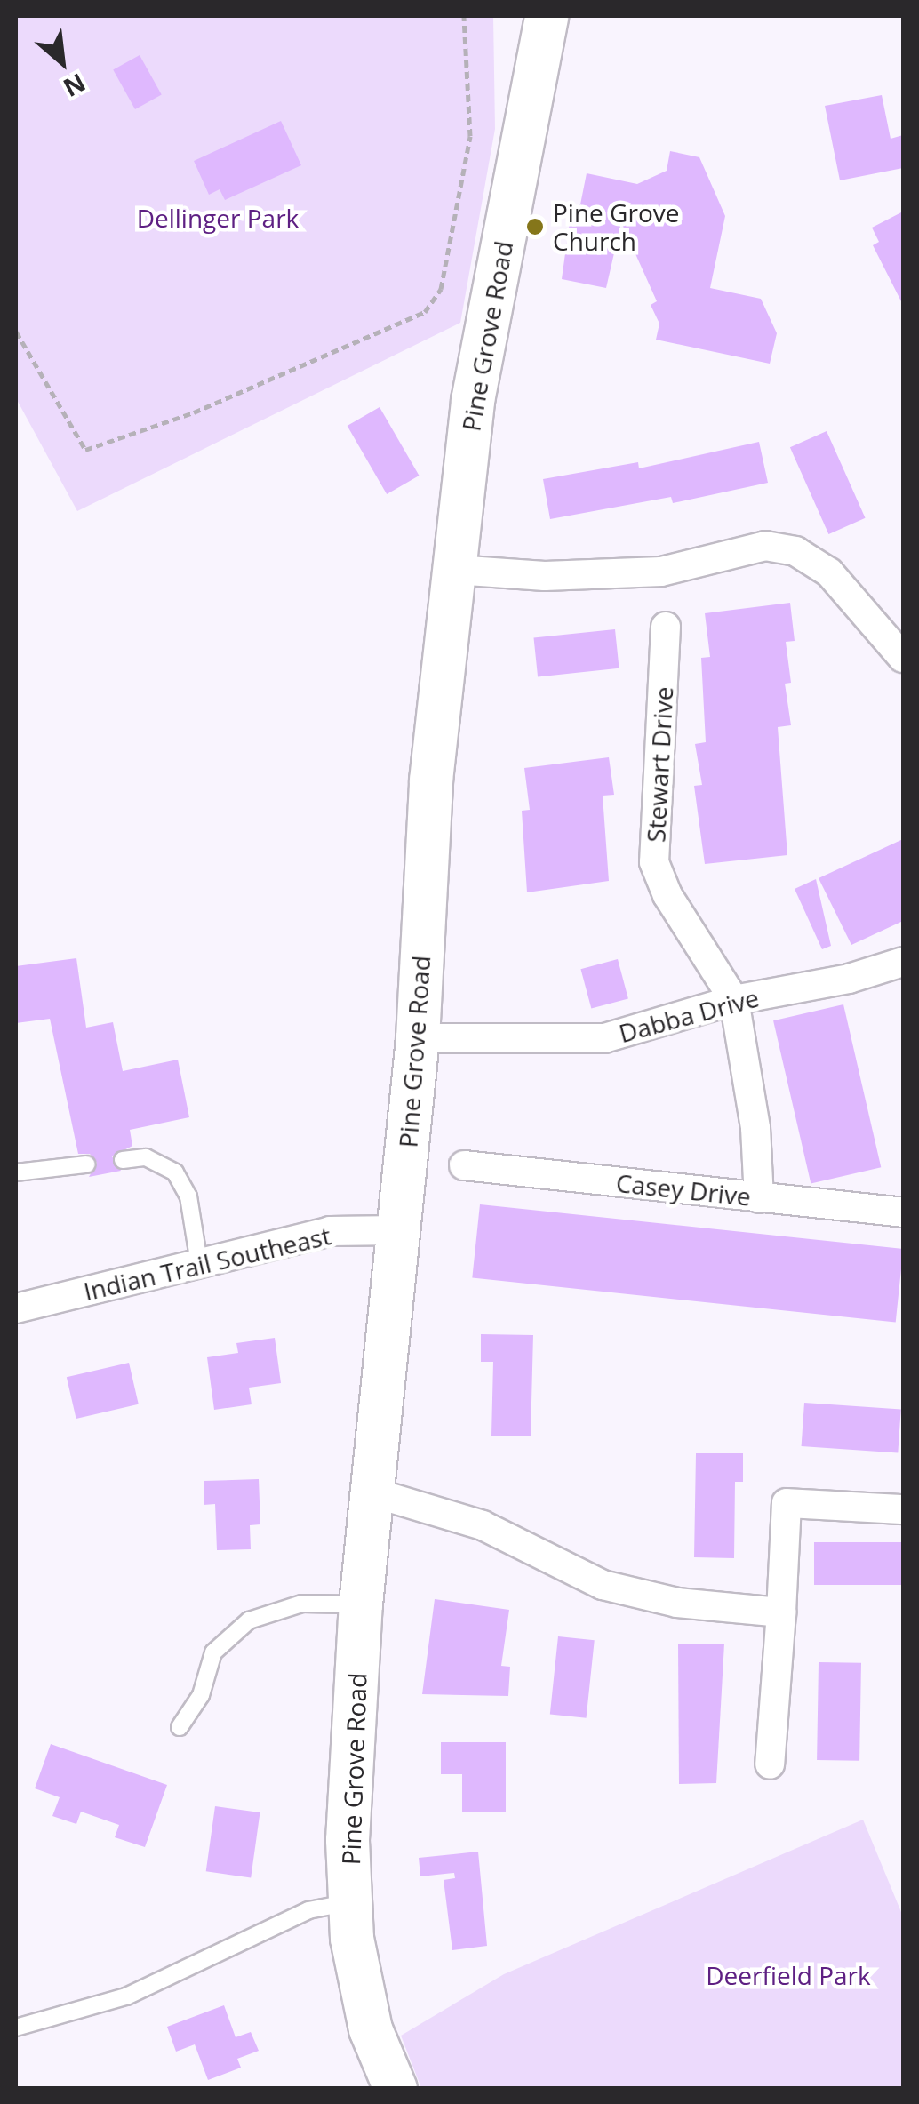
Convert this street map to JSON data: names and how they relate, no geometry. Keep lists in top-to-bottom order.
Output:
{
  "streets": {
    "street": [
      "Pine Grove Road",
      "Stewart Drive",
      "Dabba Drive",
      "Casey Drive",
      "Indian Trail Southeast"
    ]
  },
  "crossings": [
    ["Pine Grove Road", "Dabba Drive"],
    ["Pine Grove Road", "Indian Trail Southeast"],
    ["Stewart Drive", "Dabba Drive"],
    ["Stewart Drive", "Casey Drive"]
  ],
  "parks": ["Dellinger Park", "Deerfield Park"],
  "places": ["Pine Grove Church"],
  "north": "bottom right"
}
